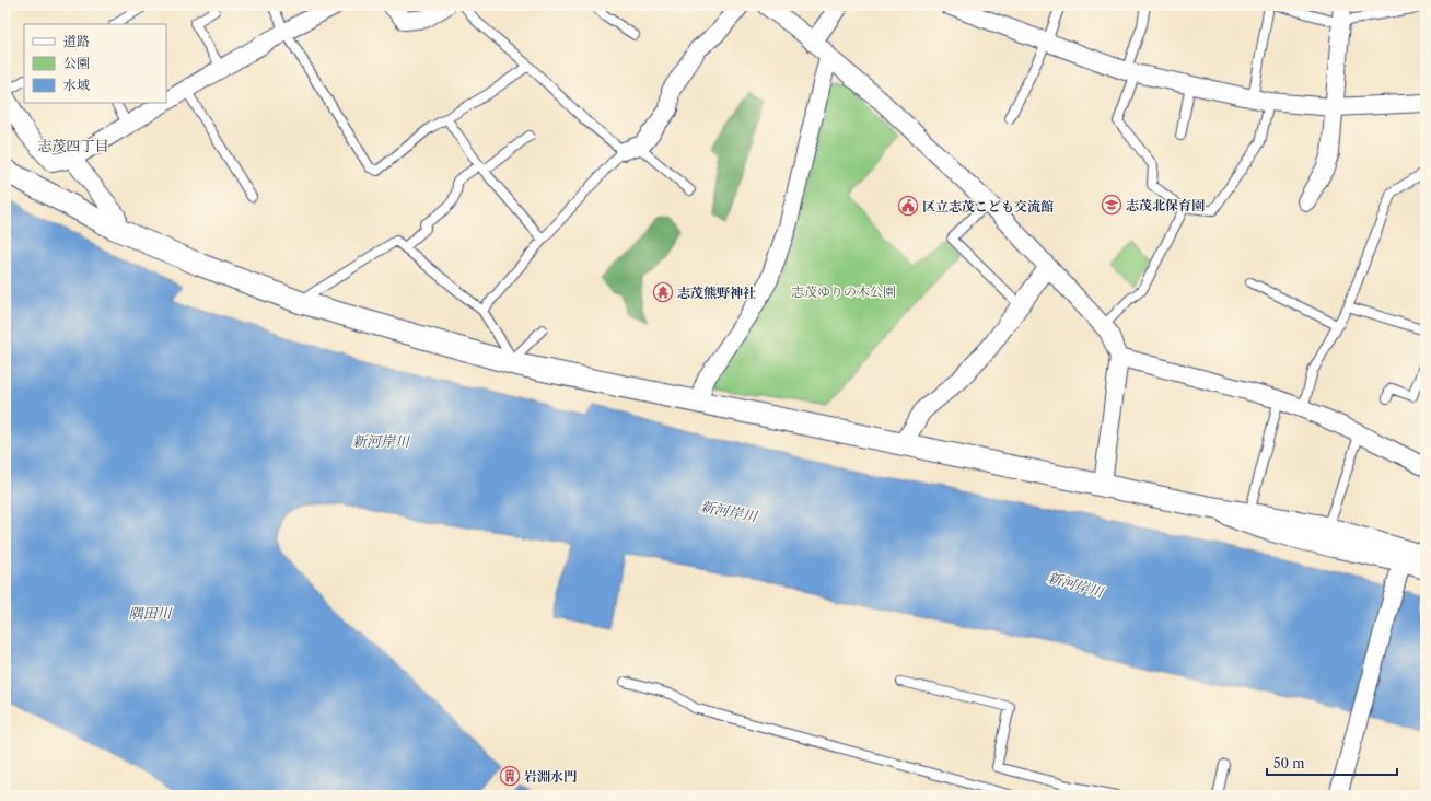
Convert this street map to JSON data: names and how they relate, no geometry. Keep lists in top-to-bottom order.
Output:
{
  "districts": ["志茂四丁目"],
  "water": ["新河岸川", "隅田川"],
  "parks": ["志茂ゆりの木公園"],
  "places": {
    "school or university": ["志茂北保育園"],
    "public building": ["区立志茂こども交流館"],
    "temple": ["志茂熊野神社"],
    "building": ["岩淵水門"]
  },
  "legend": ["道路", "公園", "水域"],
  "scale_bar": "50 m"
}
